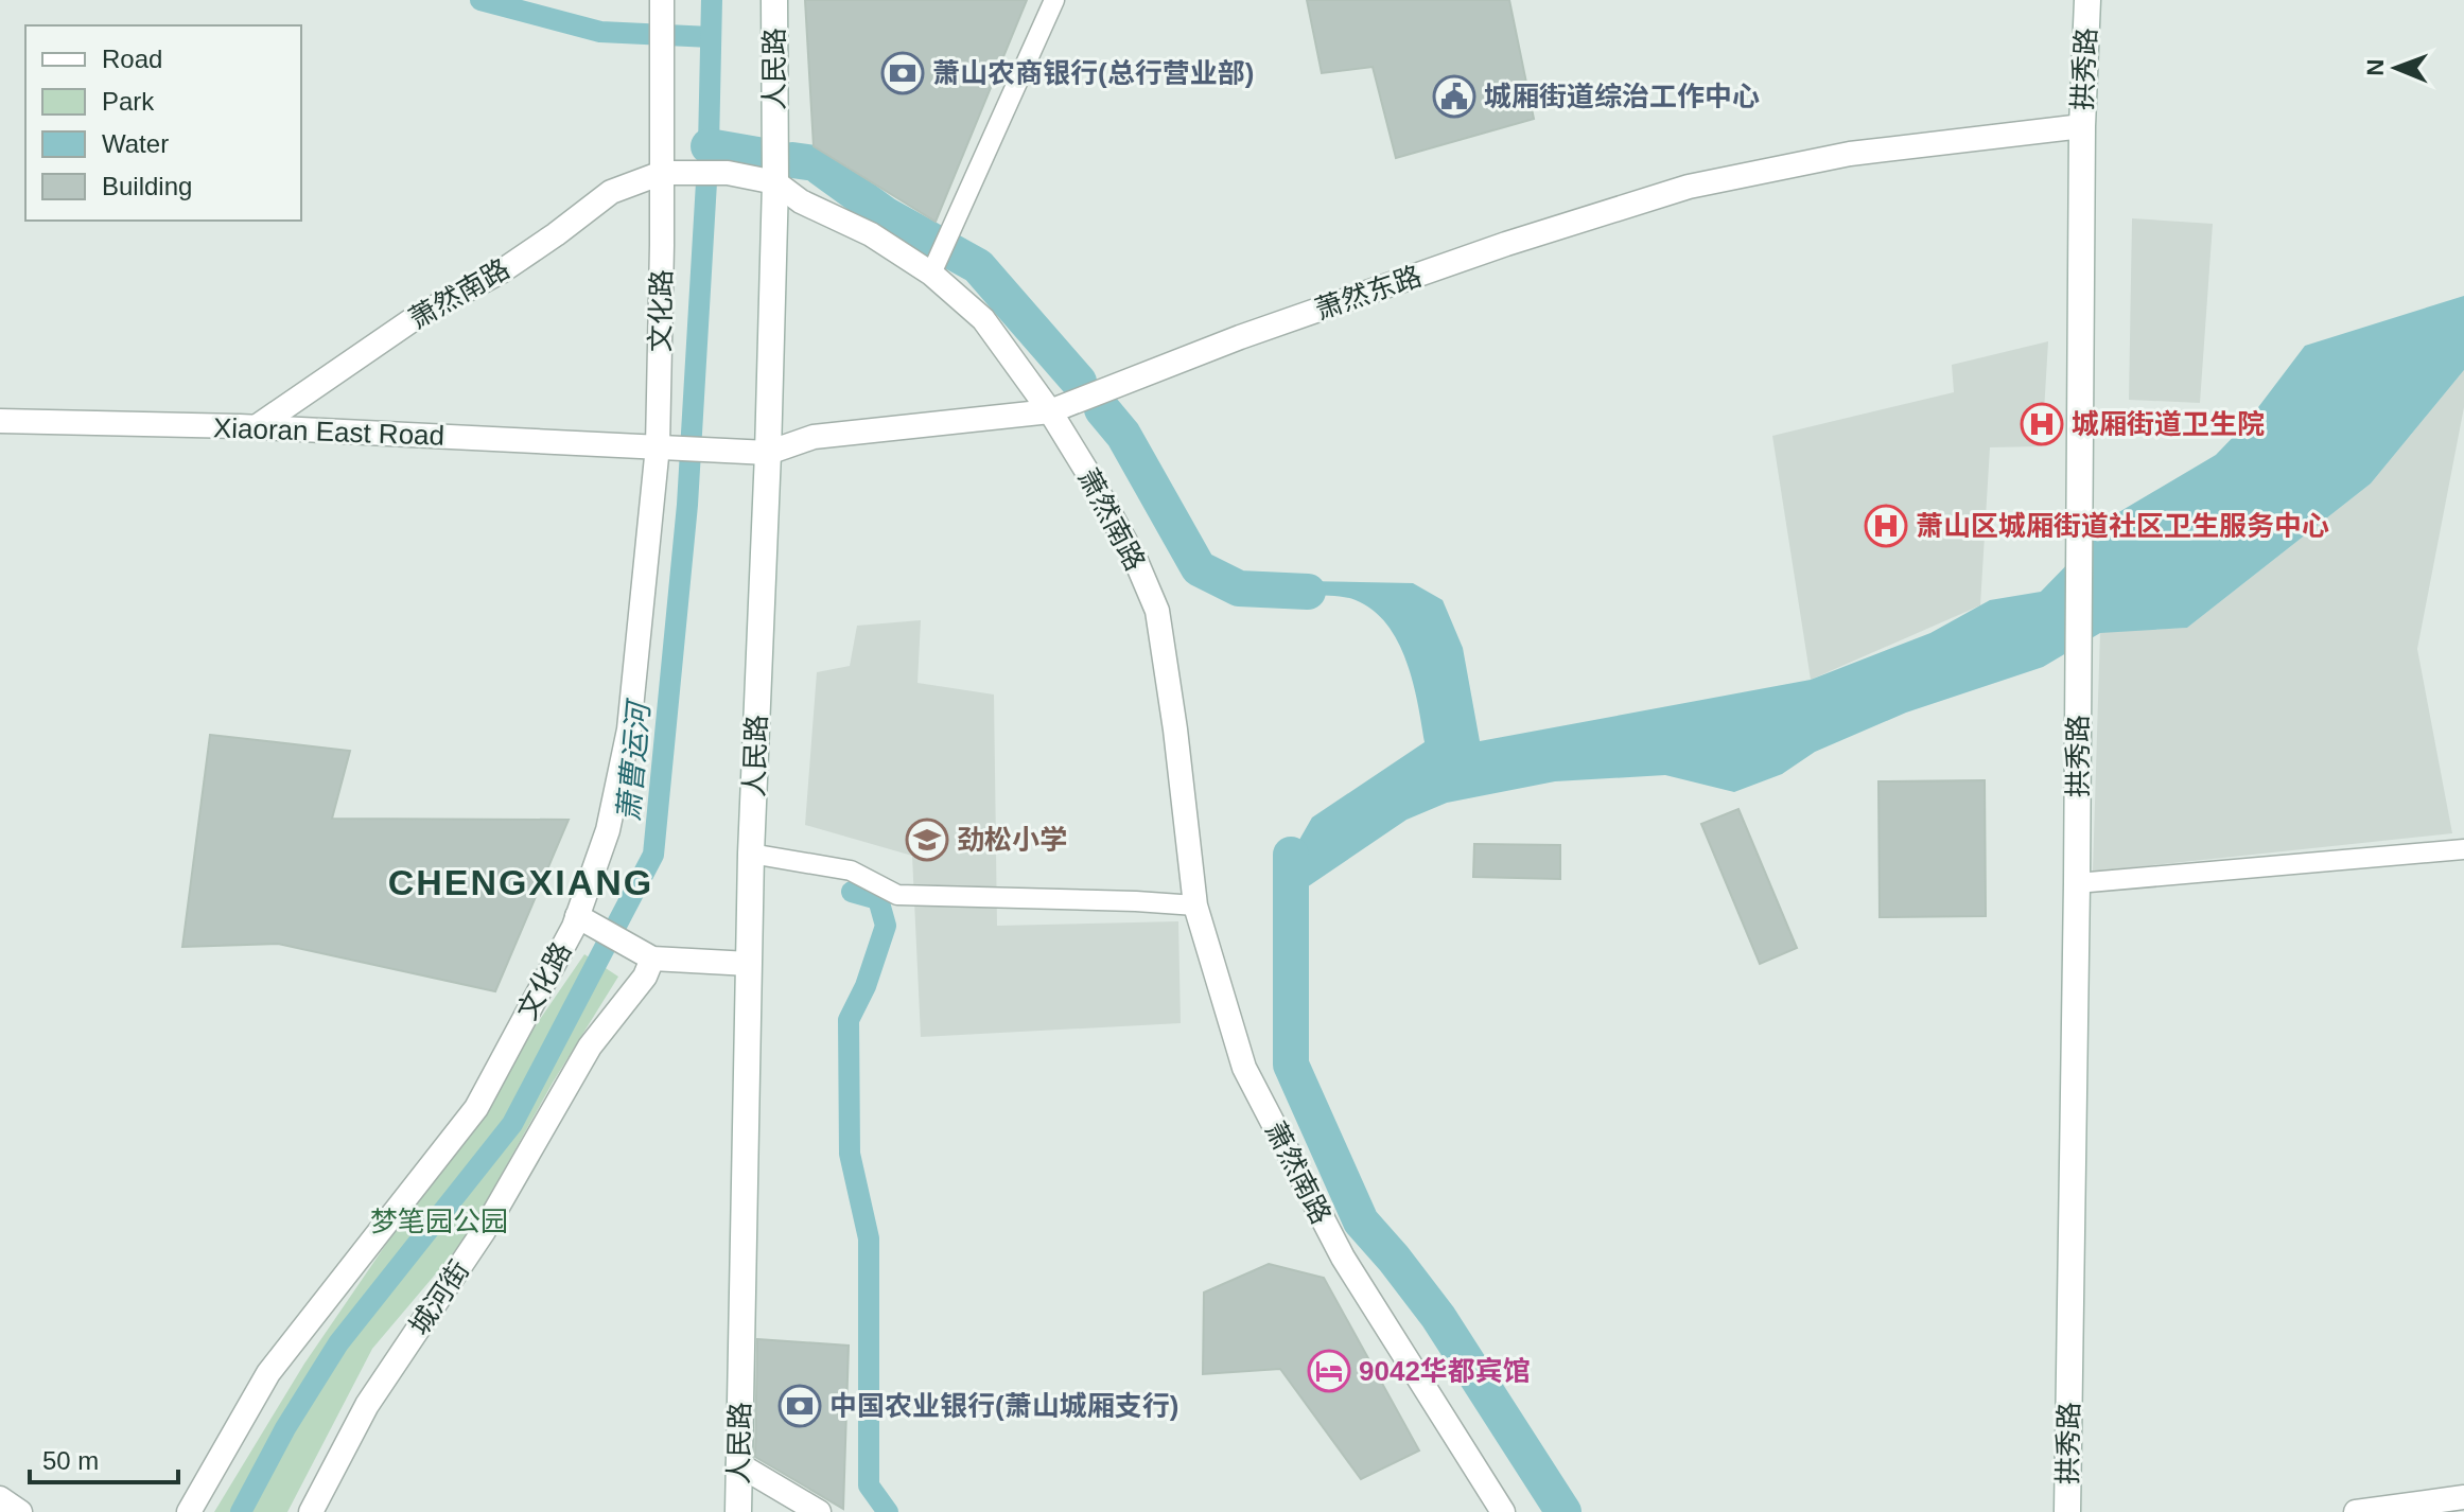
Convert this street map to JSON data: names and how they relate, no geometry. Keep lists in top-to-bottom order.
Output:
{
  "streets": {
    "main road": ["人民路", "拱秀路"],
    "street": [
      "萧然东路",
      "萧然南路",
      "文化路",
      "Xiaoran East Road",
      "城河街"
    ]
  },
  "crossings": [
    ["人民路", "萧然东路"],
    ["人民路", "萧然南路"],
    ["拱秀路", "萧然东路"],
    ["萧然东路", "萧然南路"],
    ["萧然东路", "文化路"],
    ["萧然东路", "Xiaoran East Road"],
    ["萧然南路", "文化路"],
    ["萧然南路", "Xiaoran East Road"],
    ["文化路", "Xiaoran East Road"]
  ],
  "districts": ["CHENGXIANG"],
  "water": ["萧曹运河"],
  "parks": ["梦笔园公园"],
  "places": {
    "bank": ["萧山农商银行(总行营业部)", "中国农业银行(萧山城厢支行)"],
    "public building": ["城厢街道综治工作中心"],
    "hospital": ["城厢街道卫生院", "萧山区城厢街道社区卫生服务中心"],
    "school or university": ["劲松小学"],
    "hotel": ["9042华都宾馆"]
  },
  "legend": [
    "Road",
    "Park",
    "Water",
    "Building"
  ],
  "scale_bar": "50 m",
  "north": "left"
}
